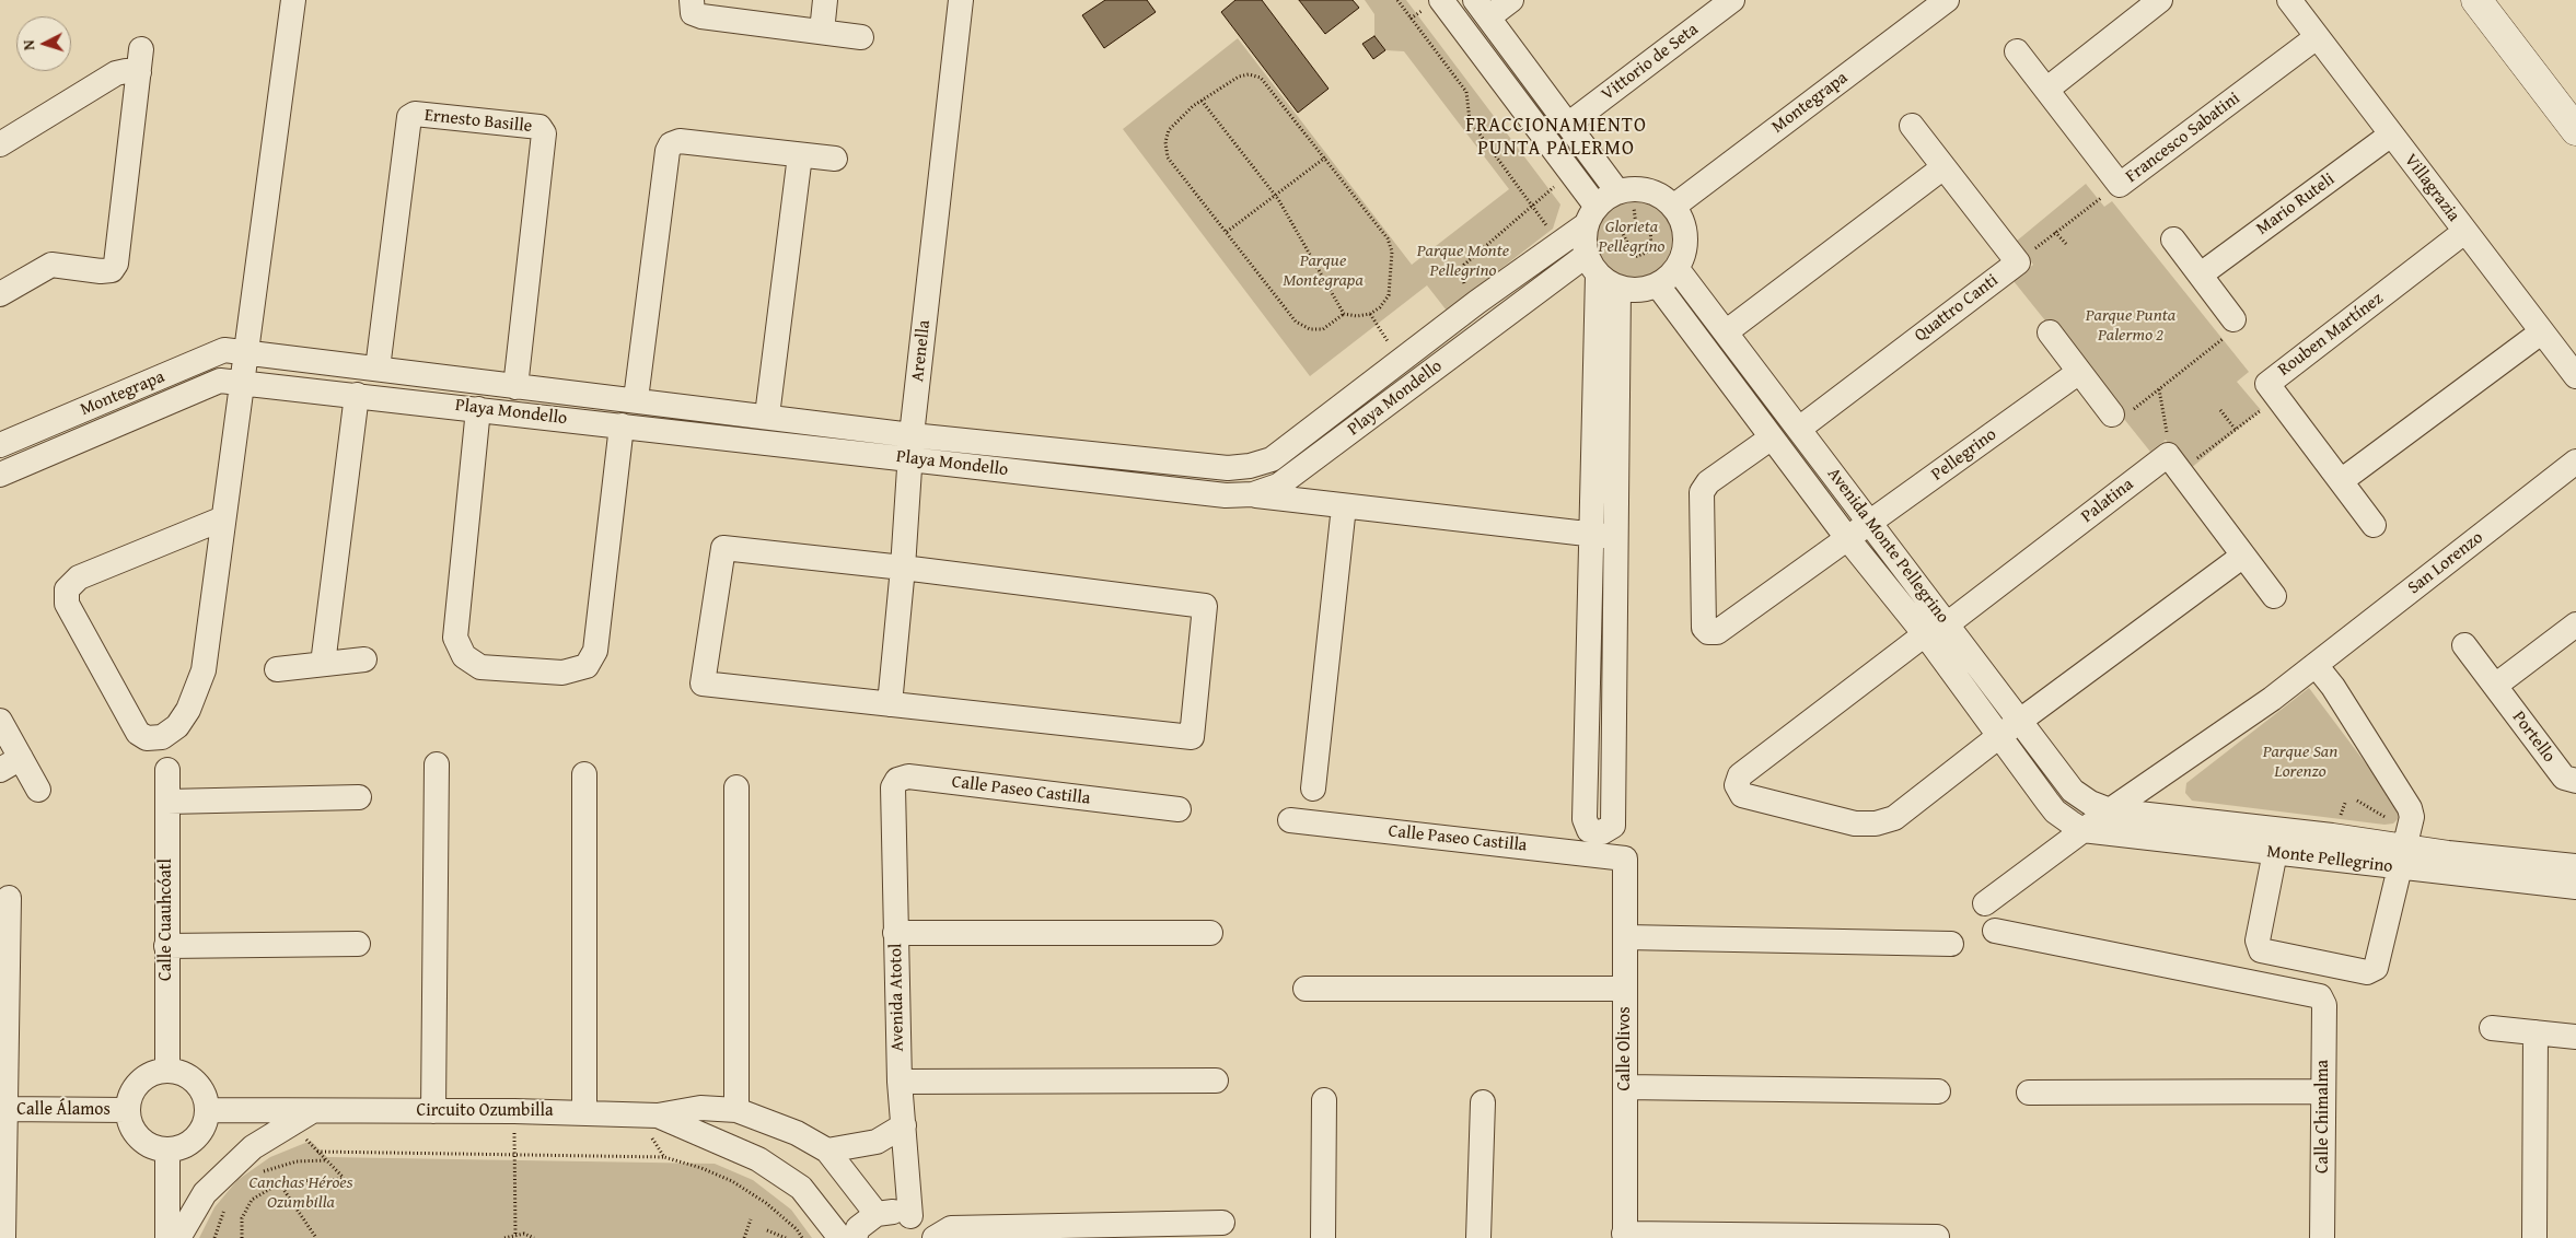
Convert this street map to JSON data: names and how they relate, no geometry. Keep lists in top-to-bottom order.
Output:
{
  "streets": {
    "street": [
      "Vittorio de Seta",
      "Montegrapa",
      "Ernesto Basille",
      "Francesco Sabatini",
      "Villagrazia",
      "Mario Ruteli",
      "Quattro Canti",
      "Rouben Martínez",
      "Arenella",
      "Playa Mondello",
      "Pellegrino",
      "Palatina",
      "Avenida Monte Pellegrino",
      "San Lorenzo",
      "Portello",
      "Calle Paseo Castilla",
      "Monte Pellegrino",
      "Calle Cuauhcóatl",
      "Avenida Atotol",
      "Calle Olivos",
      "Calle Álamos",
      "Circuito Ozumbilla",
      "Calle Chimalma"
    ]
  },
  "crossings": [
    ["Montegrapa", "Playa Mondello"],
    ["Ernesto Basille", "Playa Mondello"],
    ["Francesco Sabatini", "Villagrazia"],
    ["Villagrazia", "Mario Ruteli"],
    ["Villagrazia", "Rouben Martínez"],
    ["Quattro Canti", "Avenida Monte Pellegrino"],
    ["Arenella", "Playa Mondello"],
    ["Pellegrino", "Avenida Monte Pellegrino"],
    ["Palatina", "Avenida Monte Pellegrino"],
    ["Avenida Monte Pellegrino", "San Lorenzo"],
    ["Avenida Monte Pellegrino", "Monte Pellegrino"],
    ["San Lorenzo", "Monte Pellegrino"],
    ["Calle Paseo Castilla", "Avenida Atotol"],
    ["Calle Paseo Castilla", "Calle Olivos"],
    ["Calle Cuauhcóatl", "Calle Álamos"],
    ["Calle Cuauhcóatl", "Circuito Ozumbilla"],
    ["Calle Álamos", "Circuito Ozumbilla"]
  ],
  "districts": ["FRACCIONAMIENTO PUNTA PALERMO"],
  "parks": [
    "Glorieta Pellegrino",
    "Parque Monte Pellegrino",
    "Parque Montegrapa",
    "Parque Punta Palermo 2",
    "Parque San Lorenzo",
    "Canchas Héroes Ozumbilla"
  ],
  "north": "left"
}
